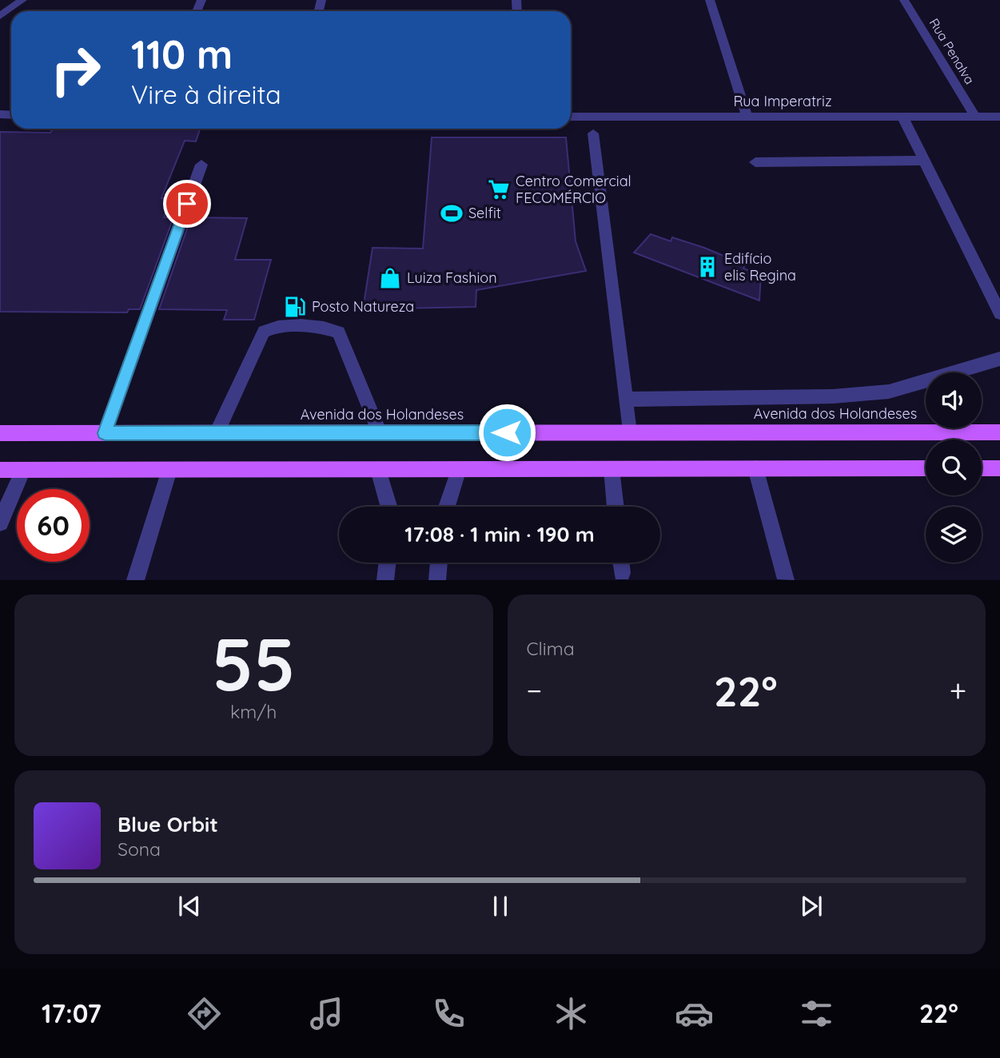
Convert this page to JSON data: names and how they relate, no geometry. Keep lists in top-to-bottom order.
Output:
{
  "streets": {
    "main road": ["Avenida dos Holandeses"],
    "street": ["Rua Penalva", "Rua Imperatriz"]
  },
  "crossings": [
    ["Rua Penalva", "Rua Imperatriz"]
  ],
  "places": {
    "supermarket": ["Centro Comercial FECOMÉRCIO"],
    "sports": ["Selfit"],
    "building": ["Edifício elis Regina"],
    "shop": ["Luiza Fashion"],
    "fuel station": ["Posto Natureza"]
  },
  "page": {
    "turn": ["110 m", "Vire à direita"],
    "limit": "60",
    "trip": "17:08 · 1 min · 190 m",
    "tile": [
      ["55", "km/h"],
      "Clima"
    ],
    "heat": ["−", "22°", "+"],
    "song": ["Blue Orbit", "Sona"],
    "tabs": ["17:07", "22°"]
  }
}
